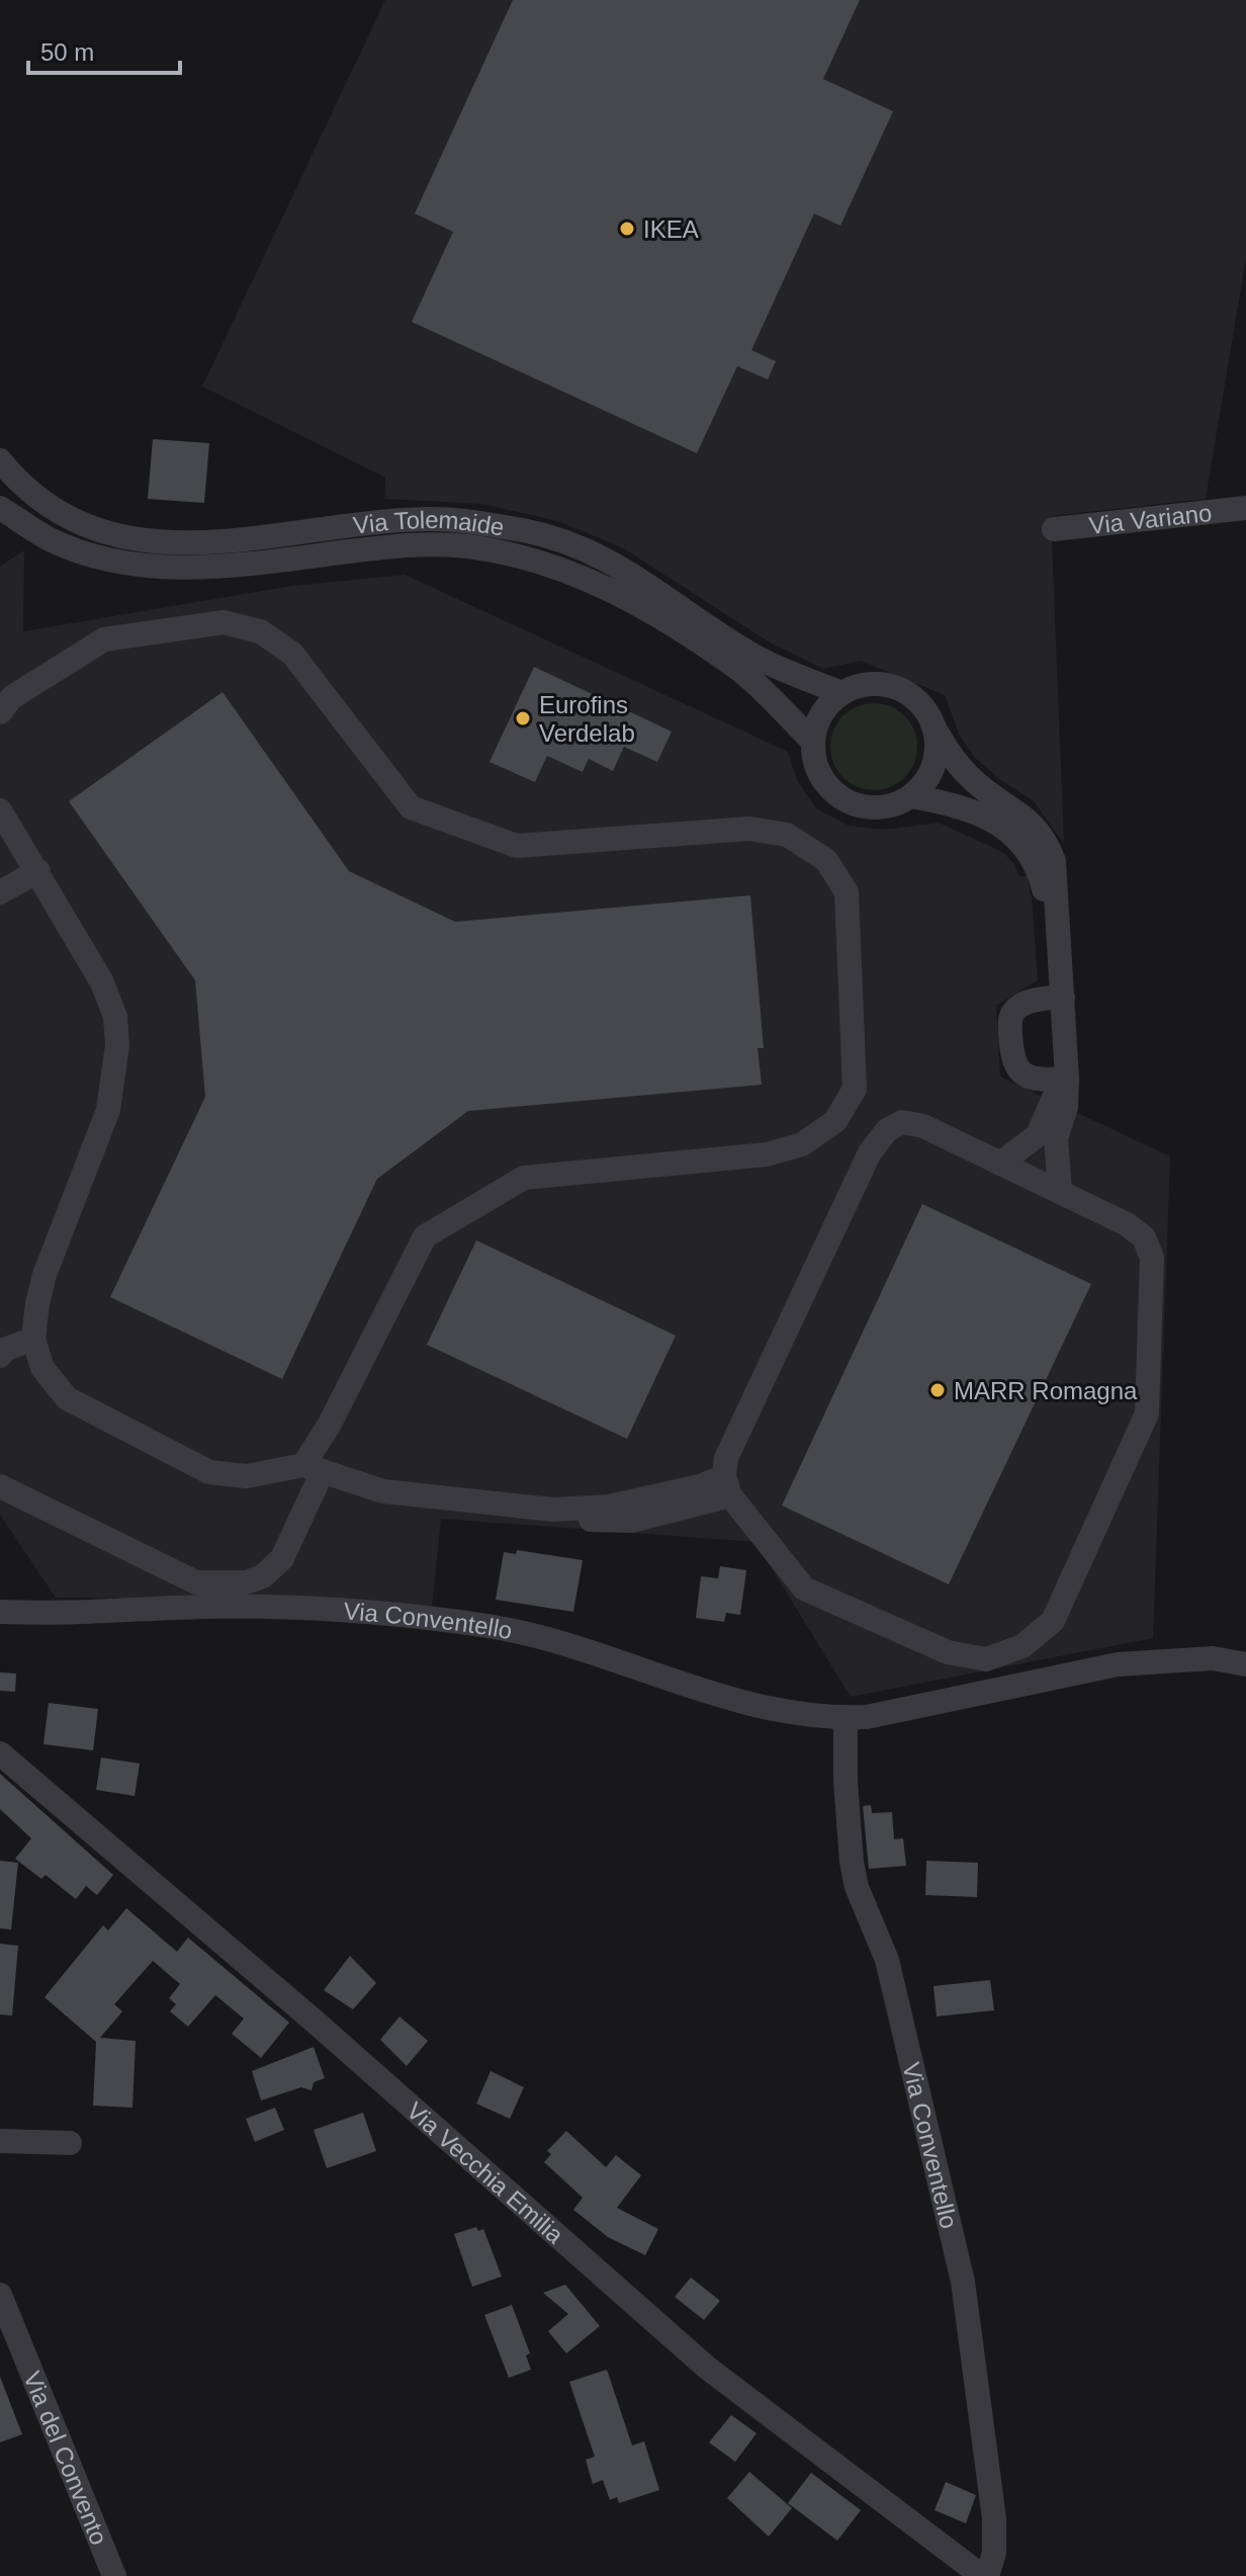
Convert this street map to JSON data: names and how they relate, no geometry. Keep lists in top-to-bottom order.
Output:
{
  "streets": {
    "street": [
      "Via Variano",
      "Via Tolemaide",
      "Via Conventello",
      "Via Vecchia Emilia",
      "Via del Convento"
    ]
  },
  "crossings": [
    ["Via Conventello", "Via Vecchia Emilia"]
  ],
  "places": ["IKEA", "Eurofins Verdelab", "MARR Romagna"],
  "scale_bar": "50 m"
}
